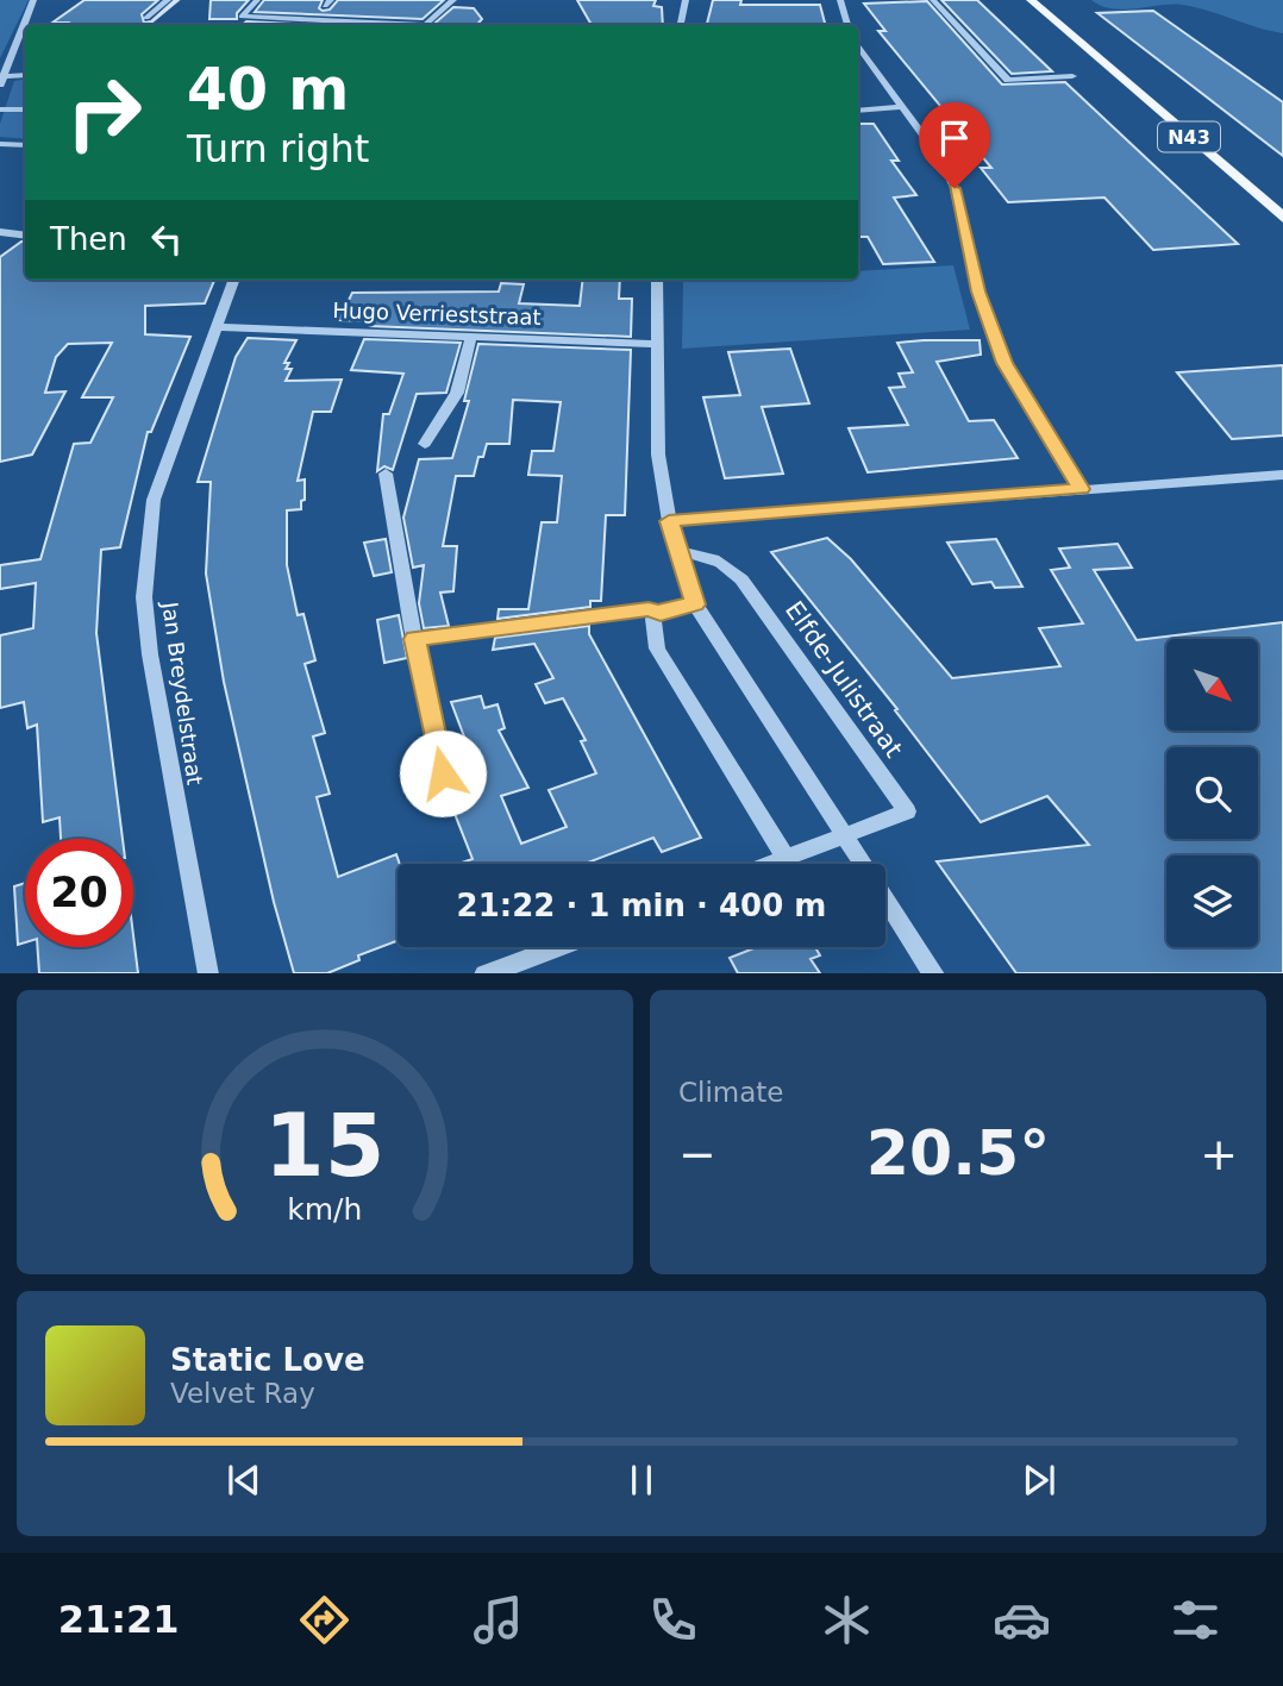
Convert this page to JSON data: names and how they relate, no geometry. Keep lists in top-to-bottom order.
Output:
{
  "streets": {
    "main road": ["N43"],
    "street": ["Hugo Verrieststraat", "Elfde-Julistraat", "Jan Breydelstraat"]
  },
  "crossings": [
    ["Hugo Verrieststraat", "Jan Breydelstraat"]
  ],
  "north": "bottom right",
  "page": {
    "turn": ["40 m", "Turn right"],
    "then": "Then",
    "limit": "20",
    "trip": "21:22 · 1 min · 400 m",
    "tile": "Climate",
    "heat": ["−", "20.5°", "+"],
    "song": ["Static Love", "Velvet Ray"],
    "tabs": "21:21",
    "gauge": ["15", "km/h"]
  }
}
